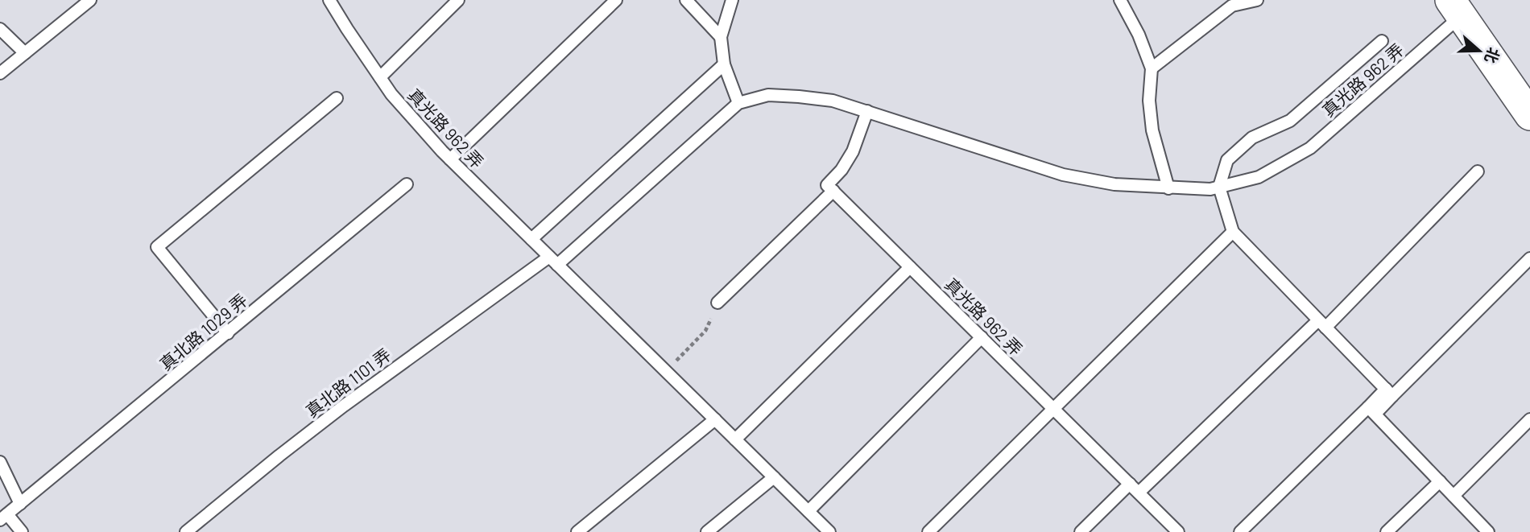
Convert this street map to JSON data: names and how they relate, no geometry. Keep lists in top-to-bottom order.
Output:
{
  "streets": {
    "lane": ["真光路 962 弄", "真北路 1029 弄", "真北路 1101 弄"]
  },
  "crossings": [
    ["真光路 962 弄", "真北路 1101 弄"]
  ],
  "north": "right"
}
